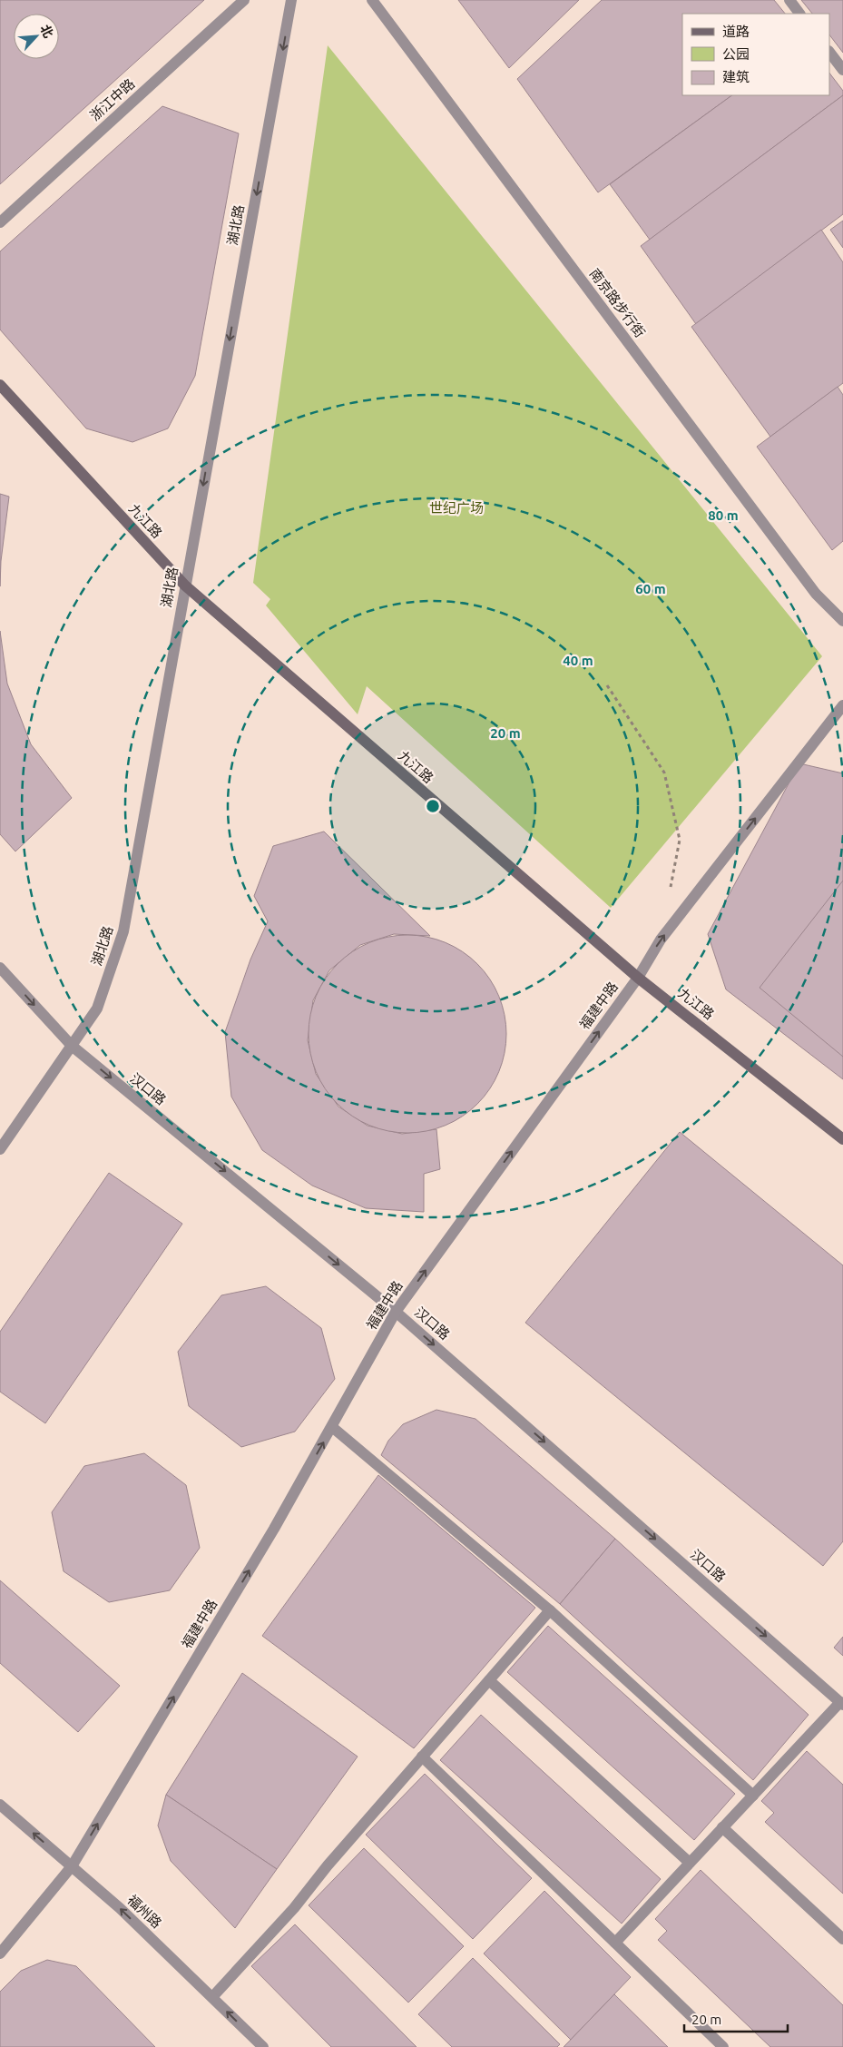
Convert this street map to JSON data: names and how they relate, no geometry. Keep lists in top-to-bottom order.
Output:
{
  "streets": {
    "main road": ["九江路"],
    "street": [
      "浙江中路",
      "湖北路",
      "南京路步行街",
      "福建中路",
      "汉口路",
      "福州路"
    ]
  },
  "crossings": [
    ["湖北路", "九江路"],
    ["湖北路", "汉口路"],
    ["九江路", "福建中路"],
    ["福建中路", "汉口路"],
    ["福建中路", "福州路"]
  ],
  "one_way": [
    "湖北路",
    "福建中路",
    "汉口路",
    "福州路"
  ],
  "parks": ["世纪广场"],
  "legend": ["道路", "公园", "建筑"],
  "scale_bar": "20 m",
  "north": "top right",
  "rings": [
    "80 m",
    "60 m",
    "40 m",
    "20 m"
  ]
}
